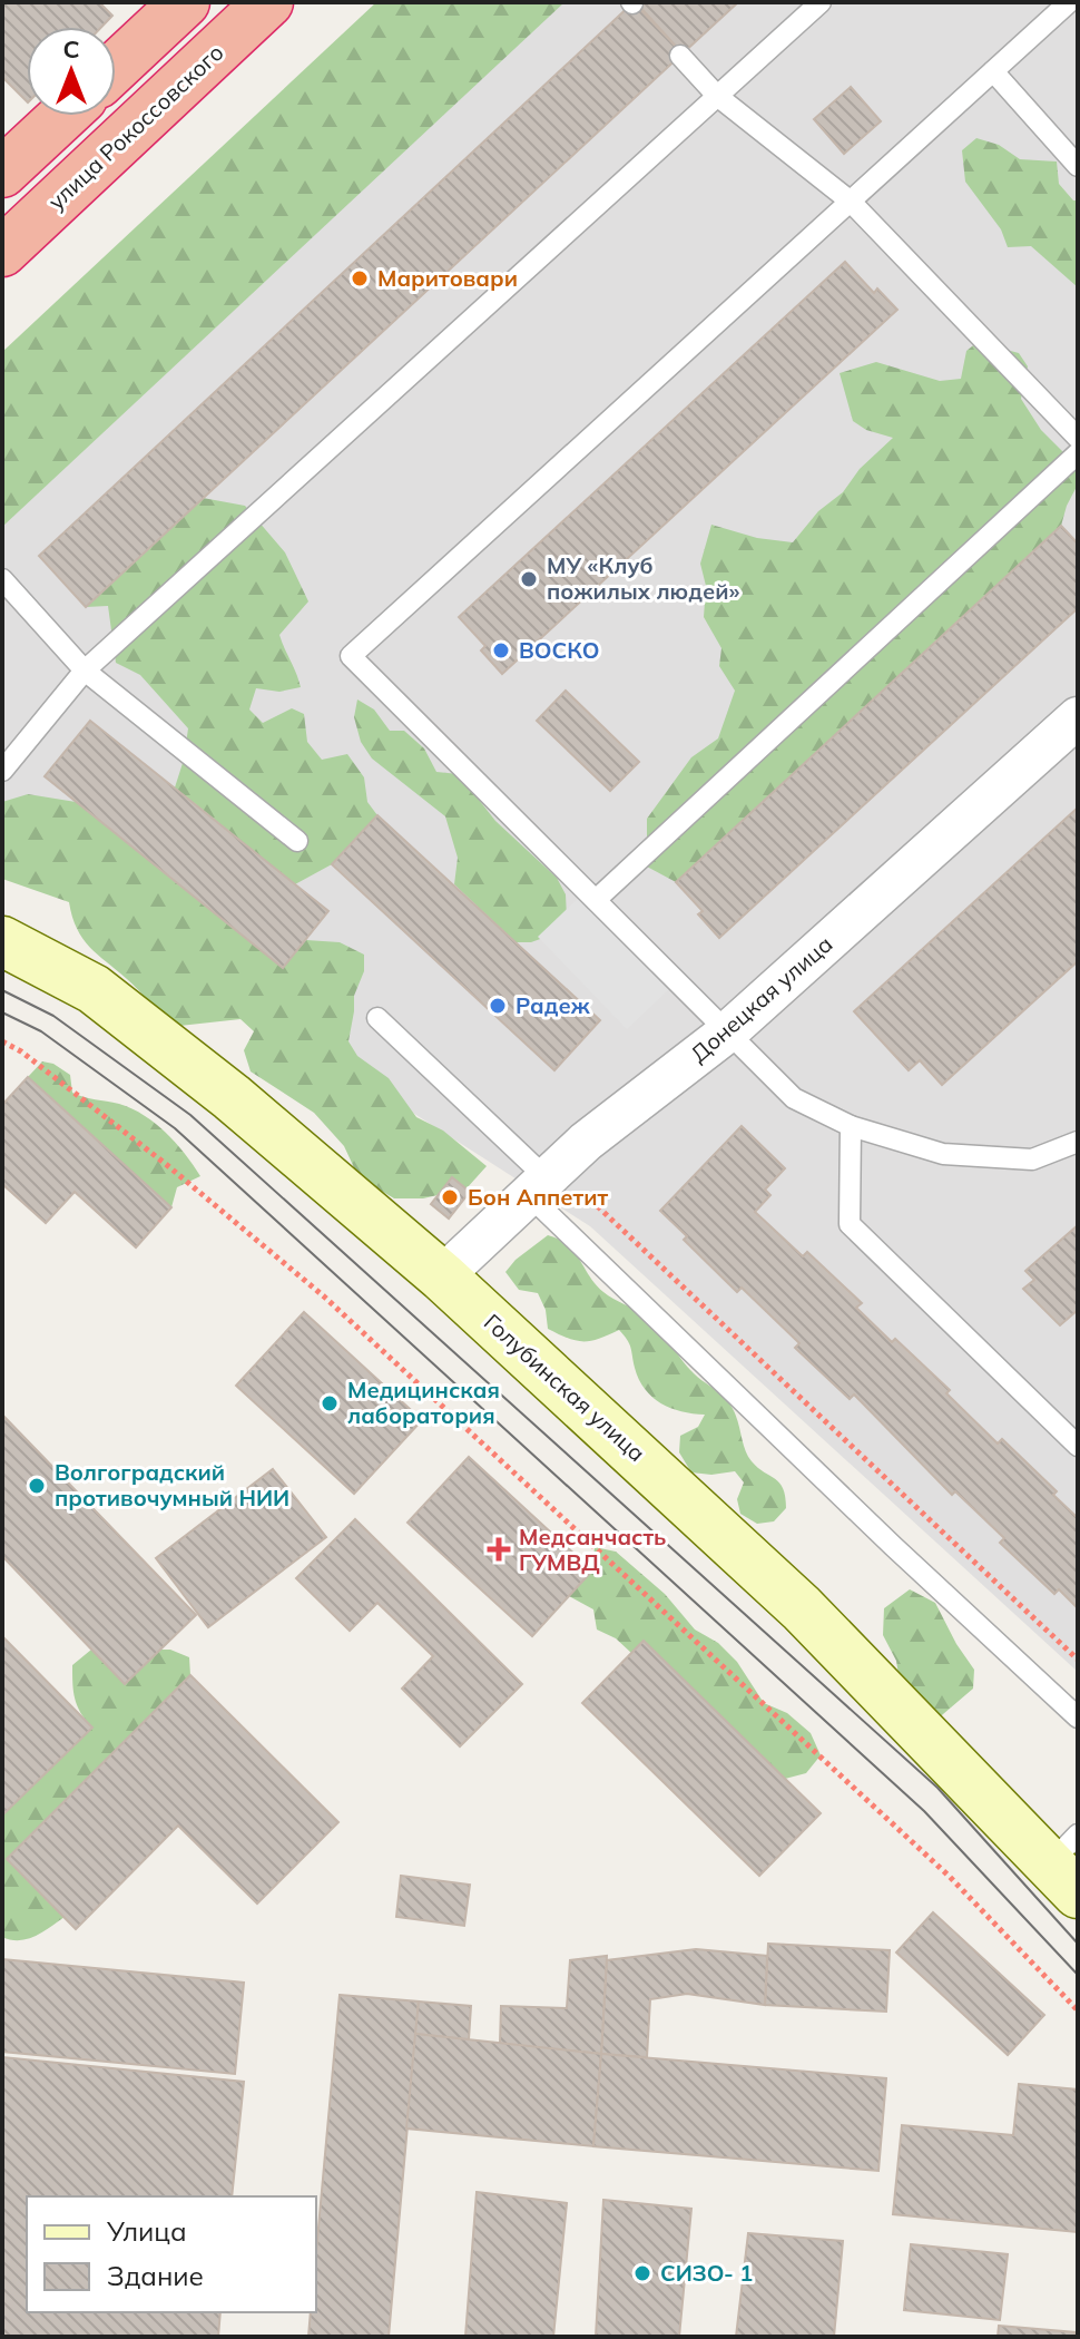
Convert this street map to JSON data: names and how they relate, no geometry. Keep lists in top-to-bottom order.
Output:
{
  "streets": {
    "highway": ["улица Рокоссовского"],
    "main road": ["Голубинская улица"],
    "street": ["Донецкая улица"]
  },
  "crossings": [
    ["Донецкая улица", "Голубинская улица"]
  ],
  "places": {
    "other": [
      "Маритовари",
      "МУ «Клуб пожилых людей»",
      "ВОСКО",
      "Радеж",
      "Бон Аппетит",
      "Медицинская лаборатория",
      "Волгоградский противочумный НИИ",
      "СИЗО- 1"
    ],
    "health": ["Медсанчасть ГУМВД"]
  },
  "legend": ["Улица", "Здание"],
  "north": "top"
}
